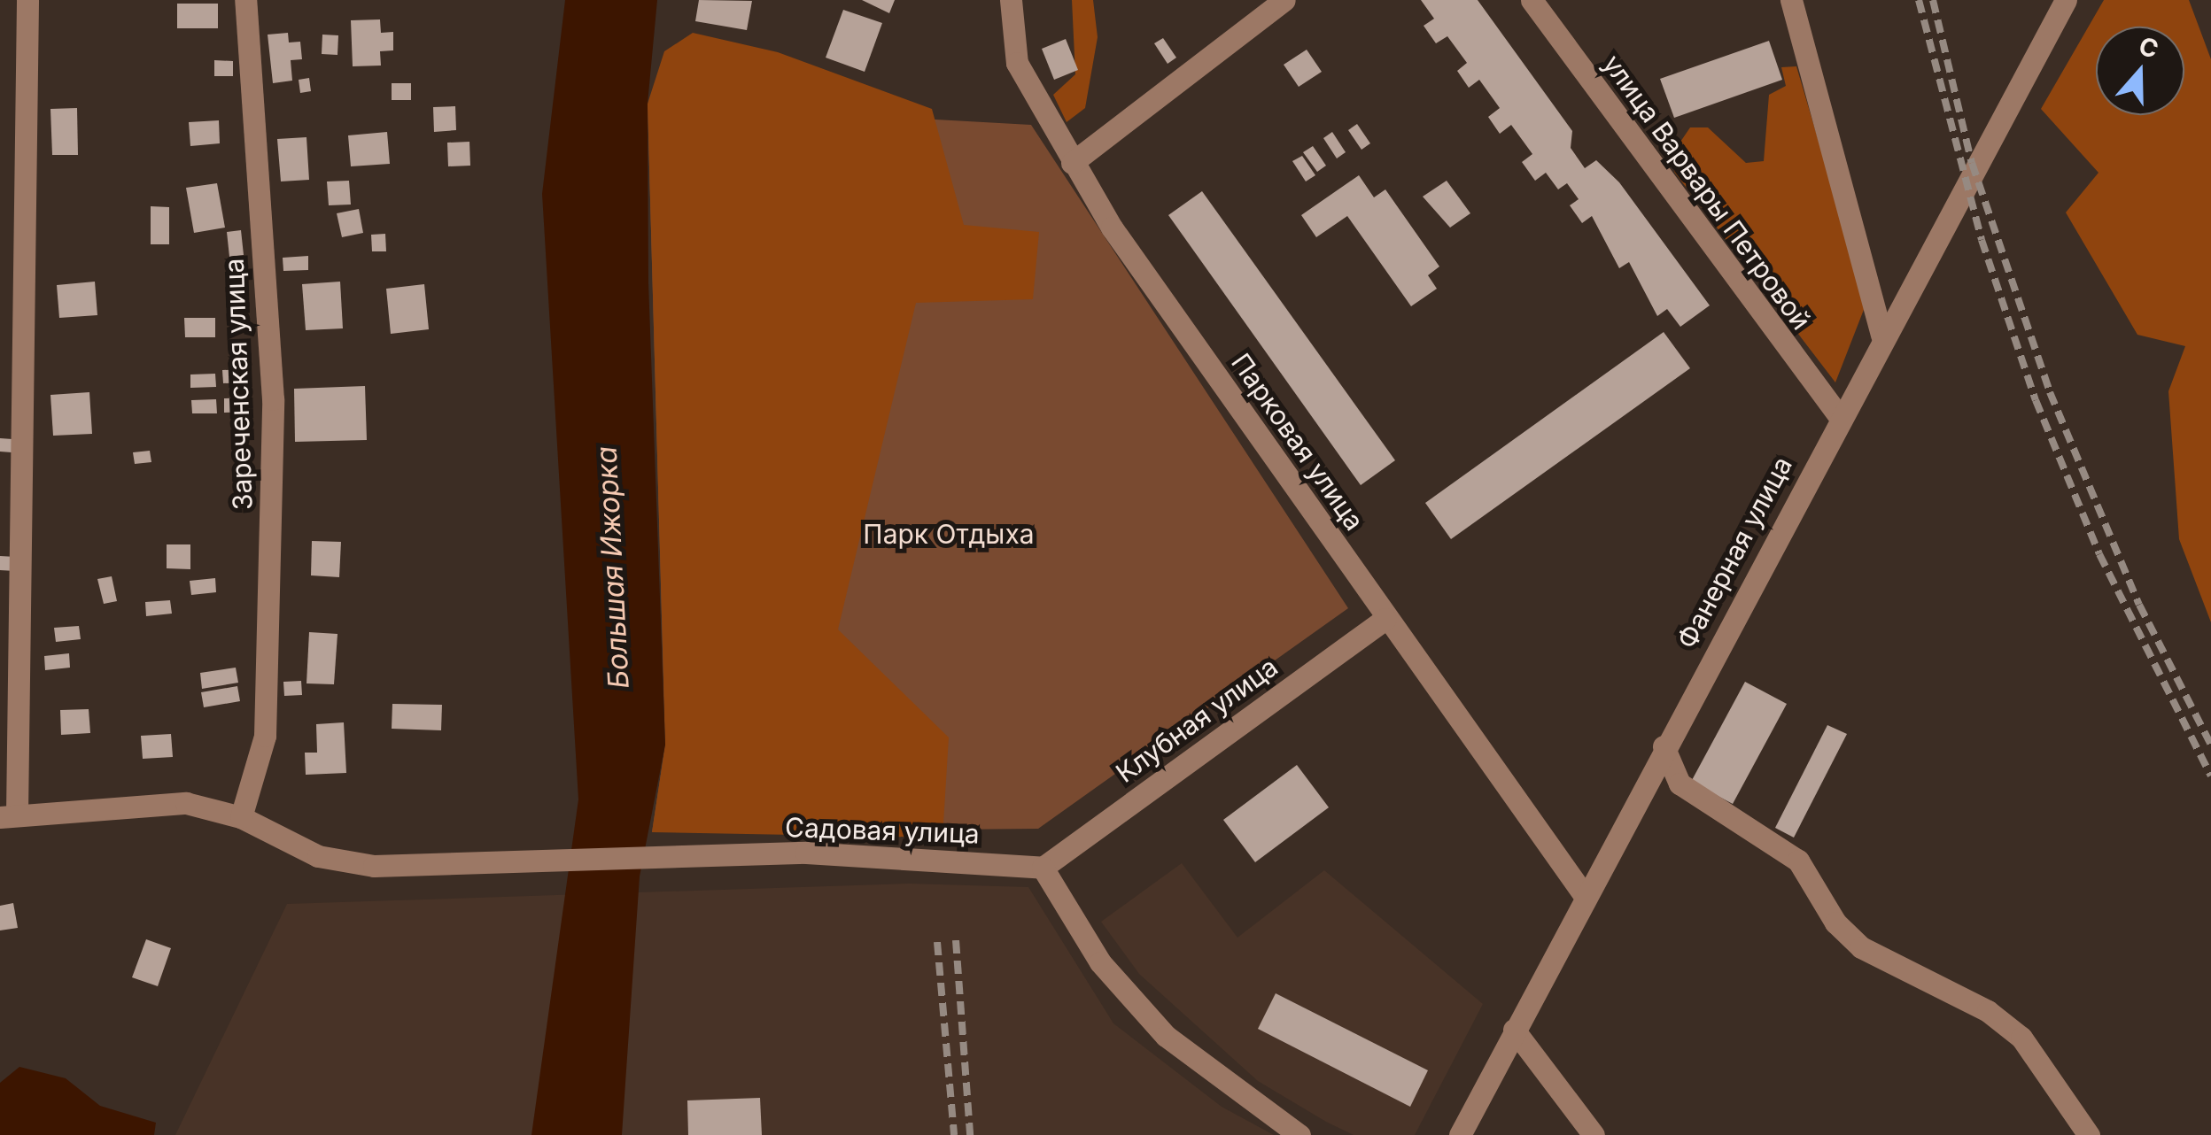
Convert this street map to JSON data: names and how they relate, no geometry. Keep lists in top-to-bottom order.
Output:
{
  "streets": {
    "street": [
      "улица Варвары Петровой",
      "Зареченская улица",
      "Парковая улица",
      "Фанерная улица",
      "Клубная улица",
      "Садовая улица"
    ]
  },
  "crossings": [
    ["улица Варвары Петровой", "Фанерная улица"],
    ["Зареченская улица", "Садовая улица"],
    ["Парковая улица", "Фанерная улица"],
    ["Парковая улица", "Клубная улица"],
    ["Клубная улица", "Садовая улица"]
  ],
  "water": ["Большая Ижорка"],
  "parks": ["Парк Отдыха"],
  "north": "top"
}
